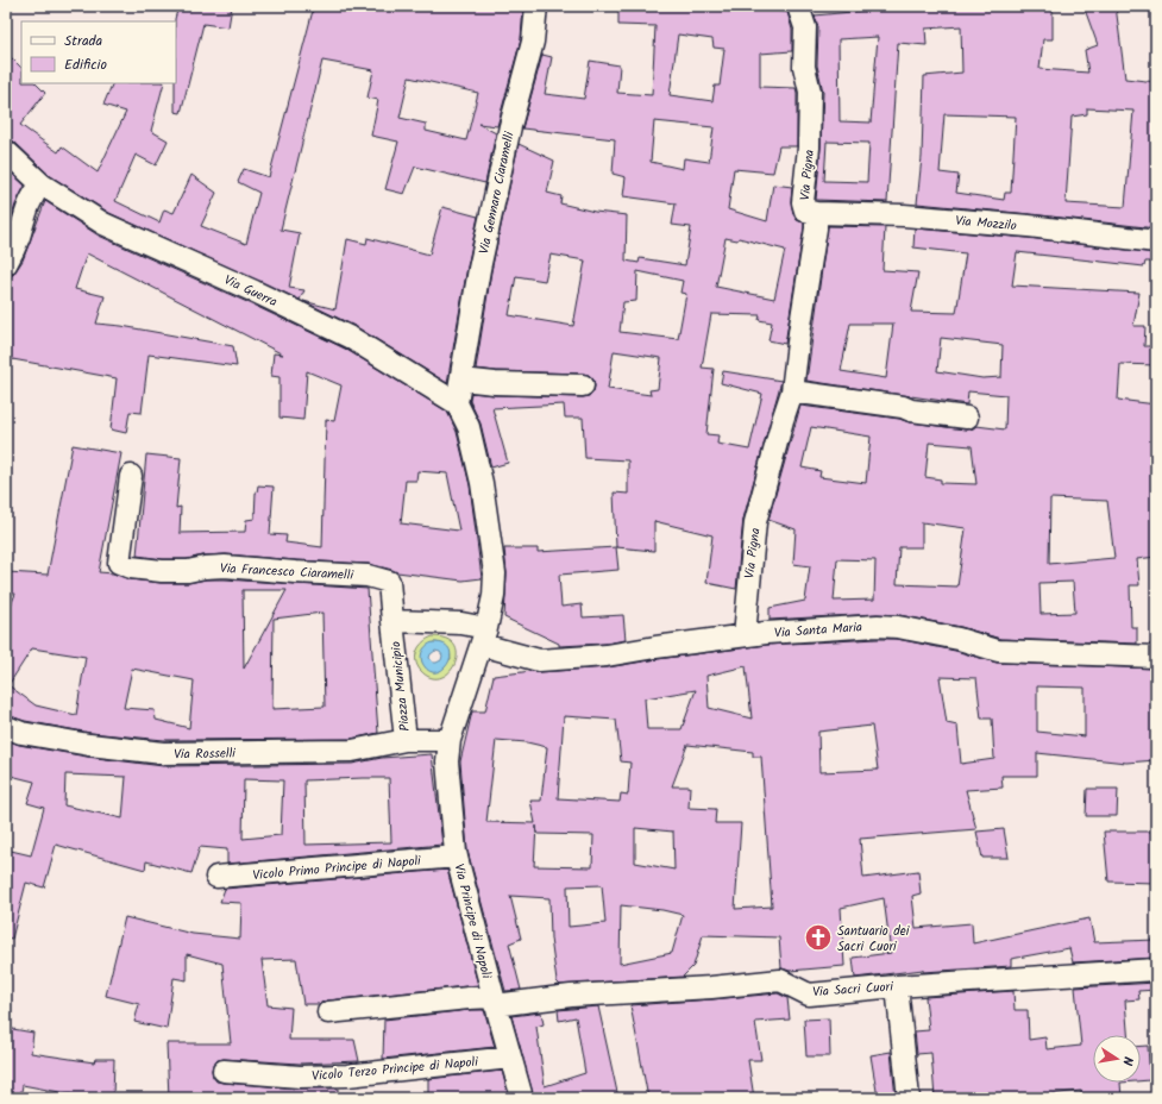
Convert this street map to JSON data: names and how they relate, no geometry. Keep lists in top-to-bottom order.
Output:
{
  "streets": {
    "street": [
      "Via Pigna",
      "Via Gennaro Ciaramelli",
      "Via Mozzilo",
      "Via Guerra",
      "Via Francesco Ciaramelli",
      "Via Santa Maria",
      "Piazza Municipio",
      "Via Rosselli",
      "Vicolo Primo Principe di Napoli",
      "Via Principe di Napoli",
      "Via Sacri Cuori",
      "Vicolo Terzo Principe di Napoli"
    ]
  },
  "crossings": [
    ["Via Pigna", "Via Mozzilo"],
    ["Via Pigna", "Via Santa Maria"],
    ["Via Gennaro Ciaramelli", "Via Guerra"],
    ["Via Francesco Ciaramelli", "Piazza Municipio"],
    ["Via Santa Maria", "Piazza Municipio"],
    ["Piazza Municipio", "Via Rosselli"],
    ["Piazza Municipio", "Via Principe di Napoli"],
    ["Vicolo Primo Principe di Napoli", "Via Principe di Napoli"],
    ["Via Principe di Napoli", "Via Sacri Cuori"],
    ["Via Principe di Napoli", "Vicolo Terzo Principe di Napoli"]
  ],
  "places": {
    "church": ["Santuario dei Sacri Cuori"]
  },
  "legend": ["Strada", "Edificio"],
  "north": "right"
}
